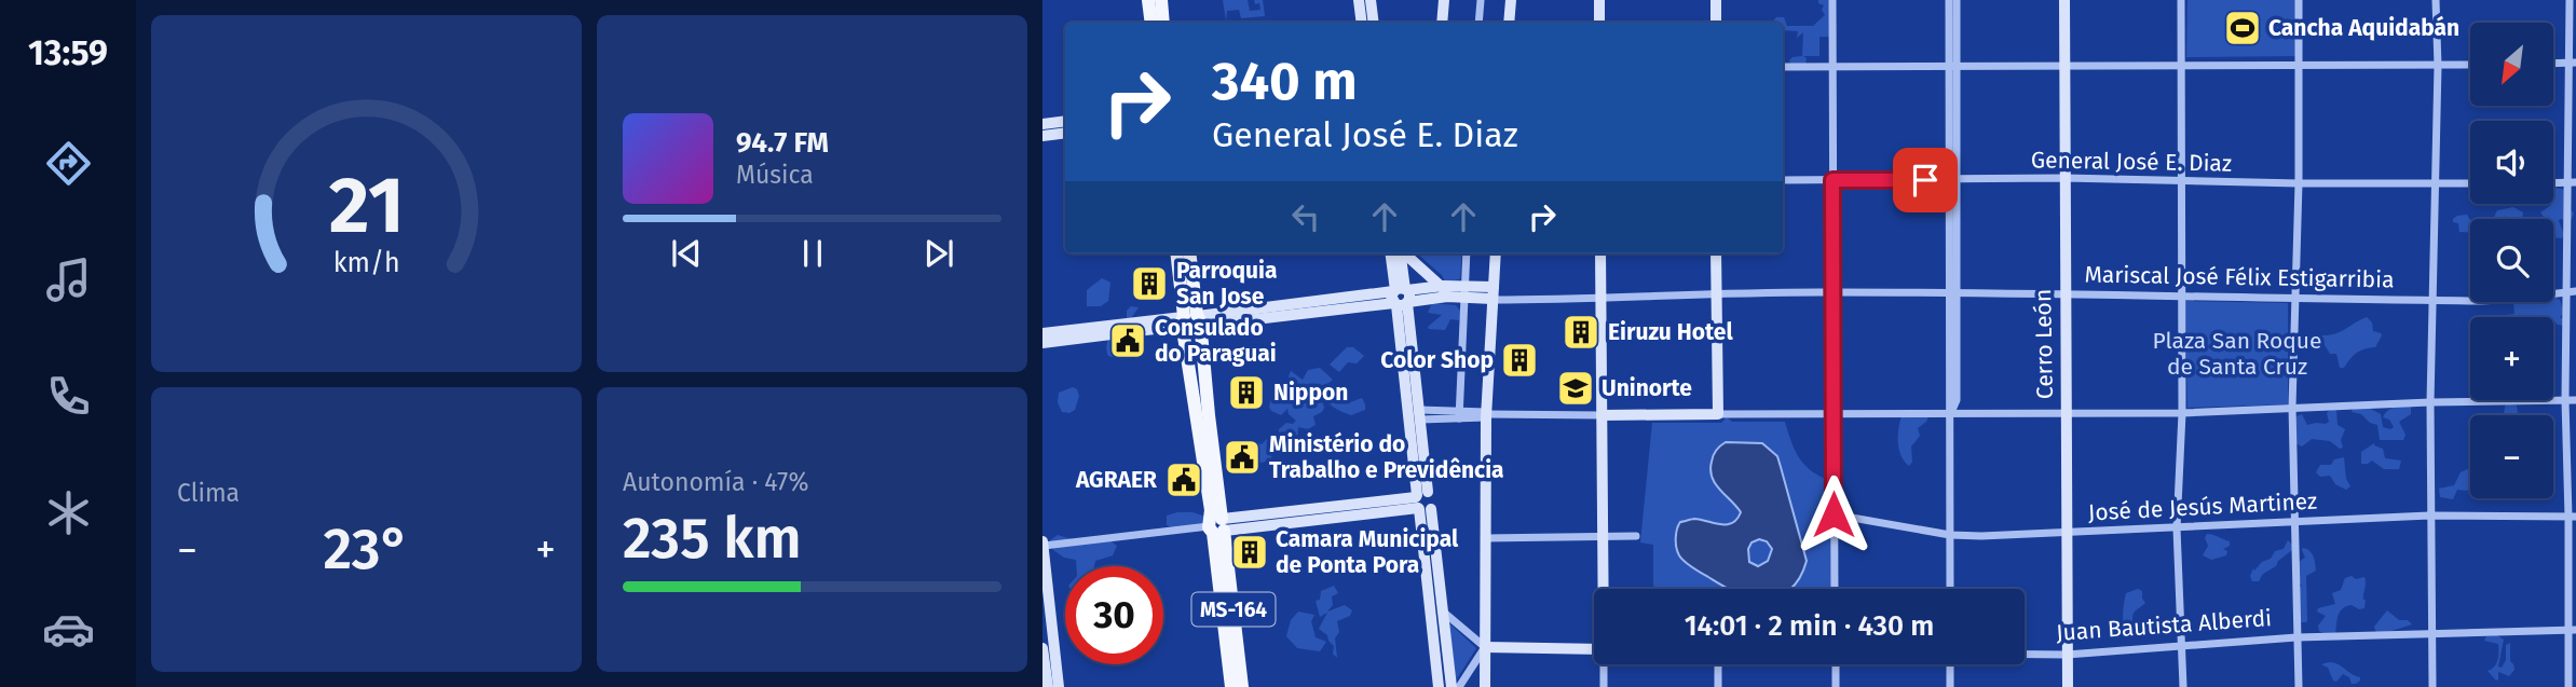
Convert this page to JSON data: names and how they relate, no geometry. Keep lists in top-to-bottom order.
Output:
{
  "streets": {
    "main road": ["Cerro León", "MS-164"],
    "street": [
      "General José E. Diaz",
      "Mariscal José Félix Estigarribia",
      "José de Jesús Martinez",
      "Juan Bautista Alberdi"
    ]
  },
  "crossings": [
    ["General José E. Diaz", "Cerro León"],
    ["Mariscal José Félix Estigarribia", "Cerro León"],
    ["Cerro León", "José de Jesús Martinez"],
    ["Cerro León", "Juan Bautista Alberdi"]
  ],
  "parks": ["Plaza San Roque de Santa Cruz"],
  "places": {
    "sports": ["Cancha Aquidabán"],
    "building": [
      "Parroquia San Jose",
      "Eiruzu Hotel",
      "Color Shop",
      "Nippon",
      "Camara Municipal de Ponta Pora"
    ],
    "public building": ["Consulado do Paraguai", "Ministério do Trabalho e Previdência", "AGRAER"],
    "school or university": ["Uninorte"]
  },
  "north": "bottom left",
  "page": {
    "tabs": "13:59",
    "map_buttons": ["+", "−"],
    "turn": ["340 m", "General José E. Diaz"],
    "song": ["94.7 FM", "Música"],
    "tile": [
      "Clima",
      ["Autonomía · 47%", "235 km"]
    ],
    "heat": ["−", "23°", "+"],
    "limit": "30",
    "trip": "14:01 · 2 min · 430 m",
    "gauge": ["21", "km/h"]
  }
}
